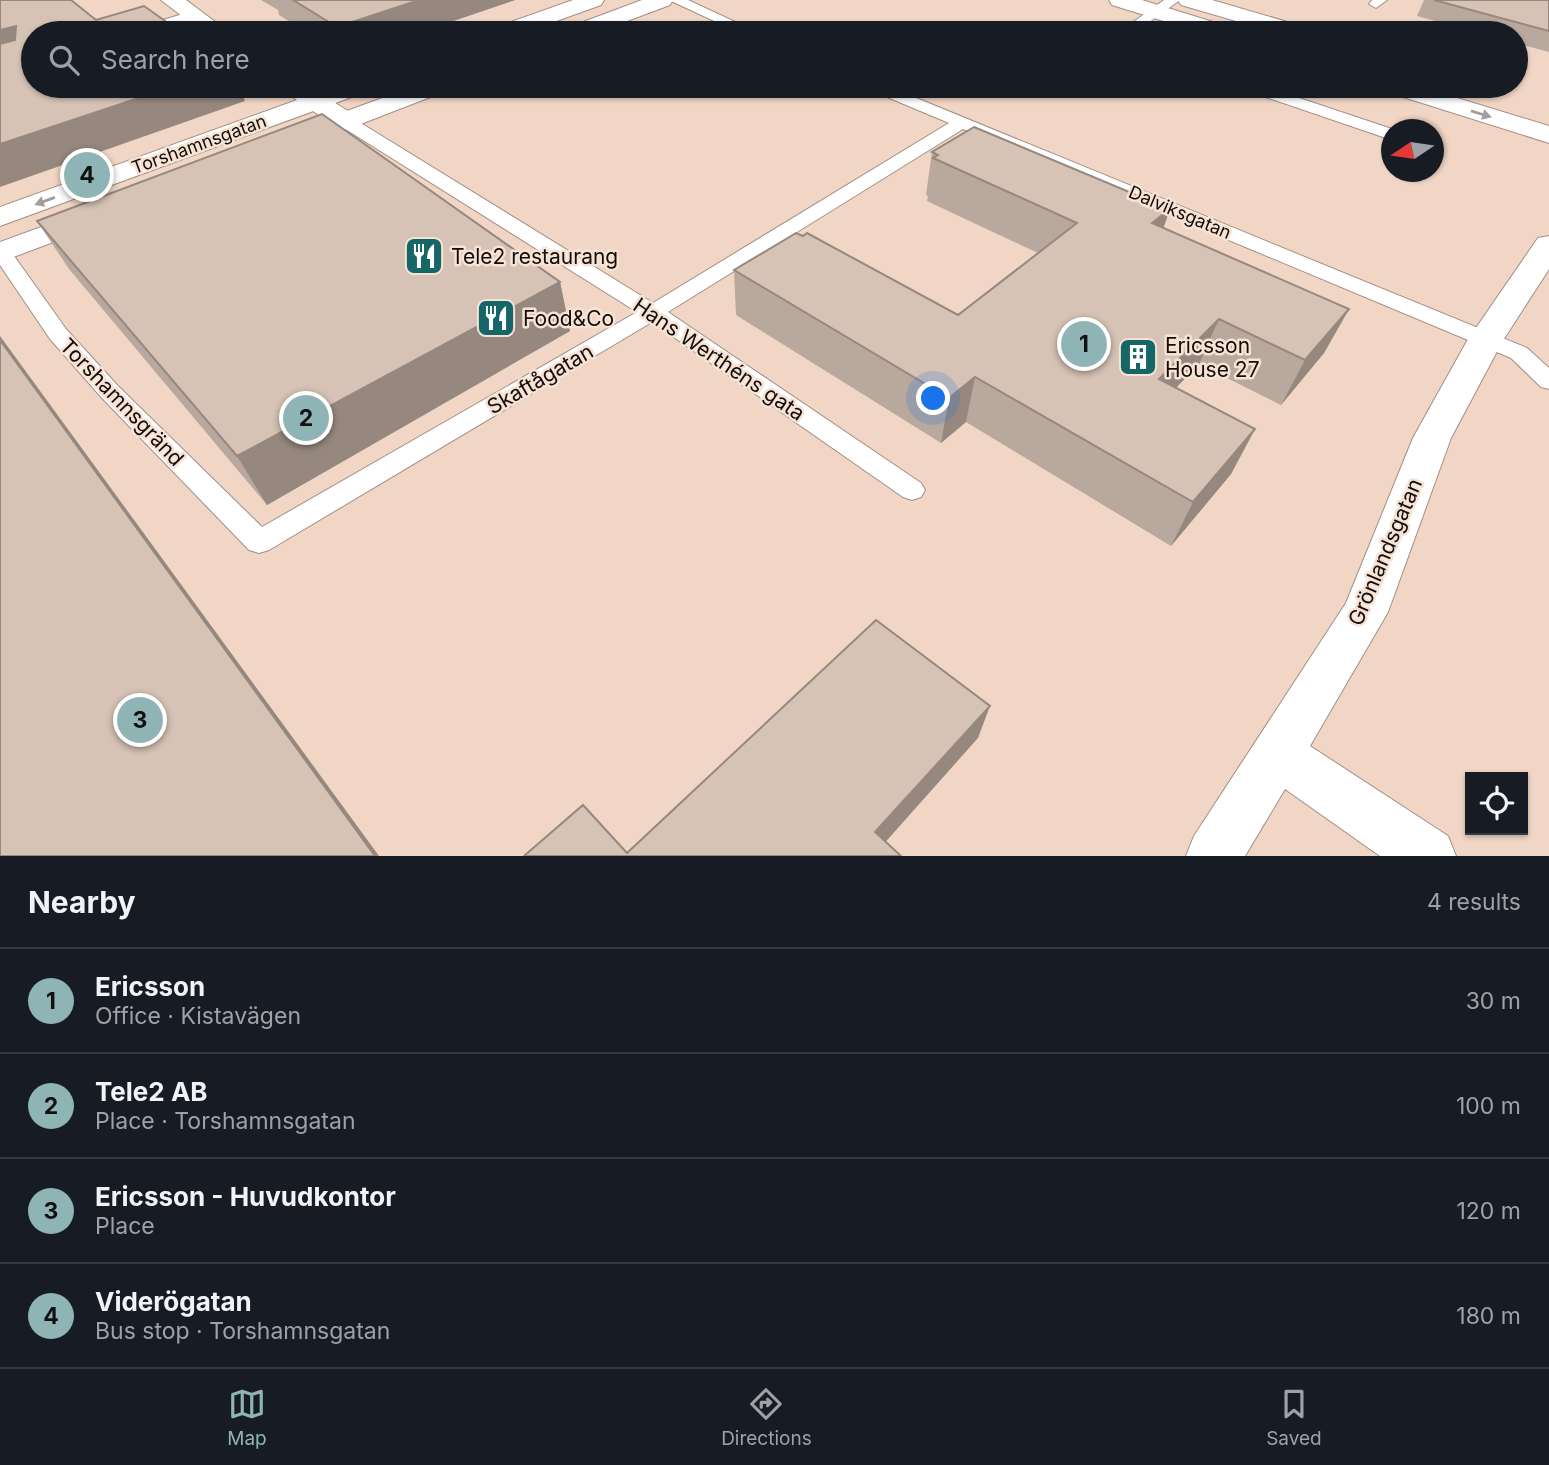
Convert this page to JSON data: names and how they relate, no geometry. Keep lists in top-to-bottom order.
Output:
{
  "streets": {
    "street": ["Torshamnsgatan", "Grönlandsgatan"],
    "lane": [
      "Dalviksgatan",
      "Hans Werthéns gata",
      "Skaftågatan",
      "Torshamnsgränd"
    ]
  },
  "crossings": [
    ["Torshamnsgatan", "Hans Werthéns gata"],
    ["Dalviksgatan", "Skaftågatan"],
    ["Dalviksgatan", "Grönlandsgatan"],
    ["Hans Werthéns gata", "Skaftågatan"],
    ["Skaftågatan", "Torshamnsgränd"]
  ],
  "places": {
    "restaurant": ["Tele2 restaurang", "Food&Co"],
    "building": ["Ericsson House 27"]
  },
  "north": "left",
  "page": {
    "search": "Search here",
    "pins": [
      "4",
      "1",
      "2",
      "3"
    ],
    "heading": ["Nearby", "4 results"],
    "list": [
      {
        "mark": "1",
        "name": "Ericsson",
        "note": "Office · Kistavägen",
        "value": "30 m"
      },
      {
        "mark": "2",
        "name": "Tele2 AB",
        "note": "Place · Torshamnsgatan",
        "value": "100 m"
      },
      {
        "mark": "3",
        "name": "Ericsson - Huvudkontor",
        "note": "Place",
        "value": "120 m"
      },
      {
        "mark": "4",
        "name": "Viderögatan",
        "note": "Bus stop · Torshamnsgatan",
        "value": "180 m"
      }
    ],
    "nav": ["Map", "Directions", "Saved"]
  }
}
